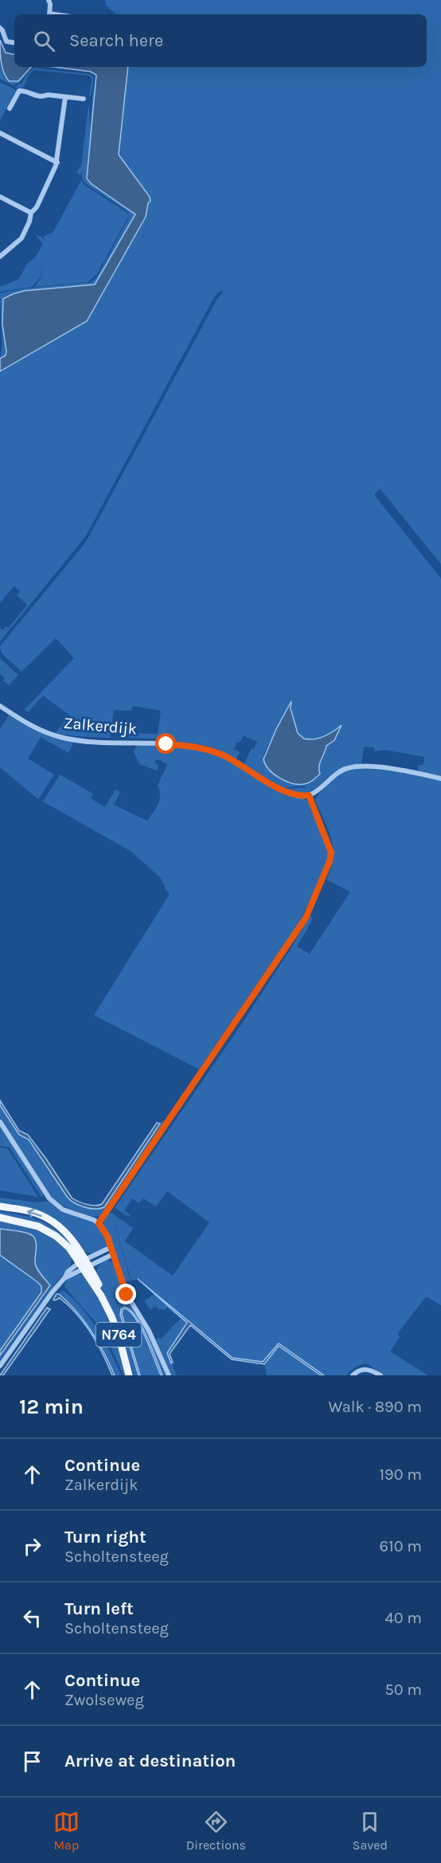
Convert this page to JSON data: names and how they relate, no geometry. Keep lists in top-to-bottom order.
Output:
{
  "streets": {
    "main road": ["N764"],
    "street": ["Zalkerdijk"]
  },
  "page": {
    "search": "Search here",
    "heading": ["12 min", "Walk · 890 m"],
    "list": [
      ["Continue", "Zalkerdijk", "190 m"],
      ["Turn right", "Scholtensteeg", "610 m"],
      ["Turn left", "Scholtensteeg", "40 m"],
      ["Continue", "Zwolseweg", "50 m"],
      "Arrive at destination"
    ],
    "nav": ["Map", "Directions", "Saved"]
  }
}
